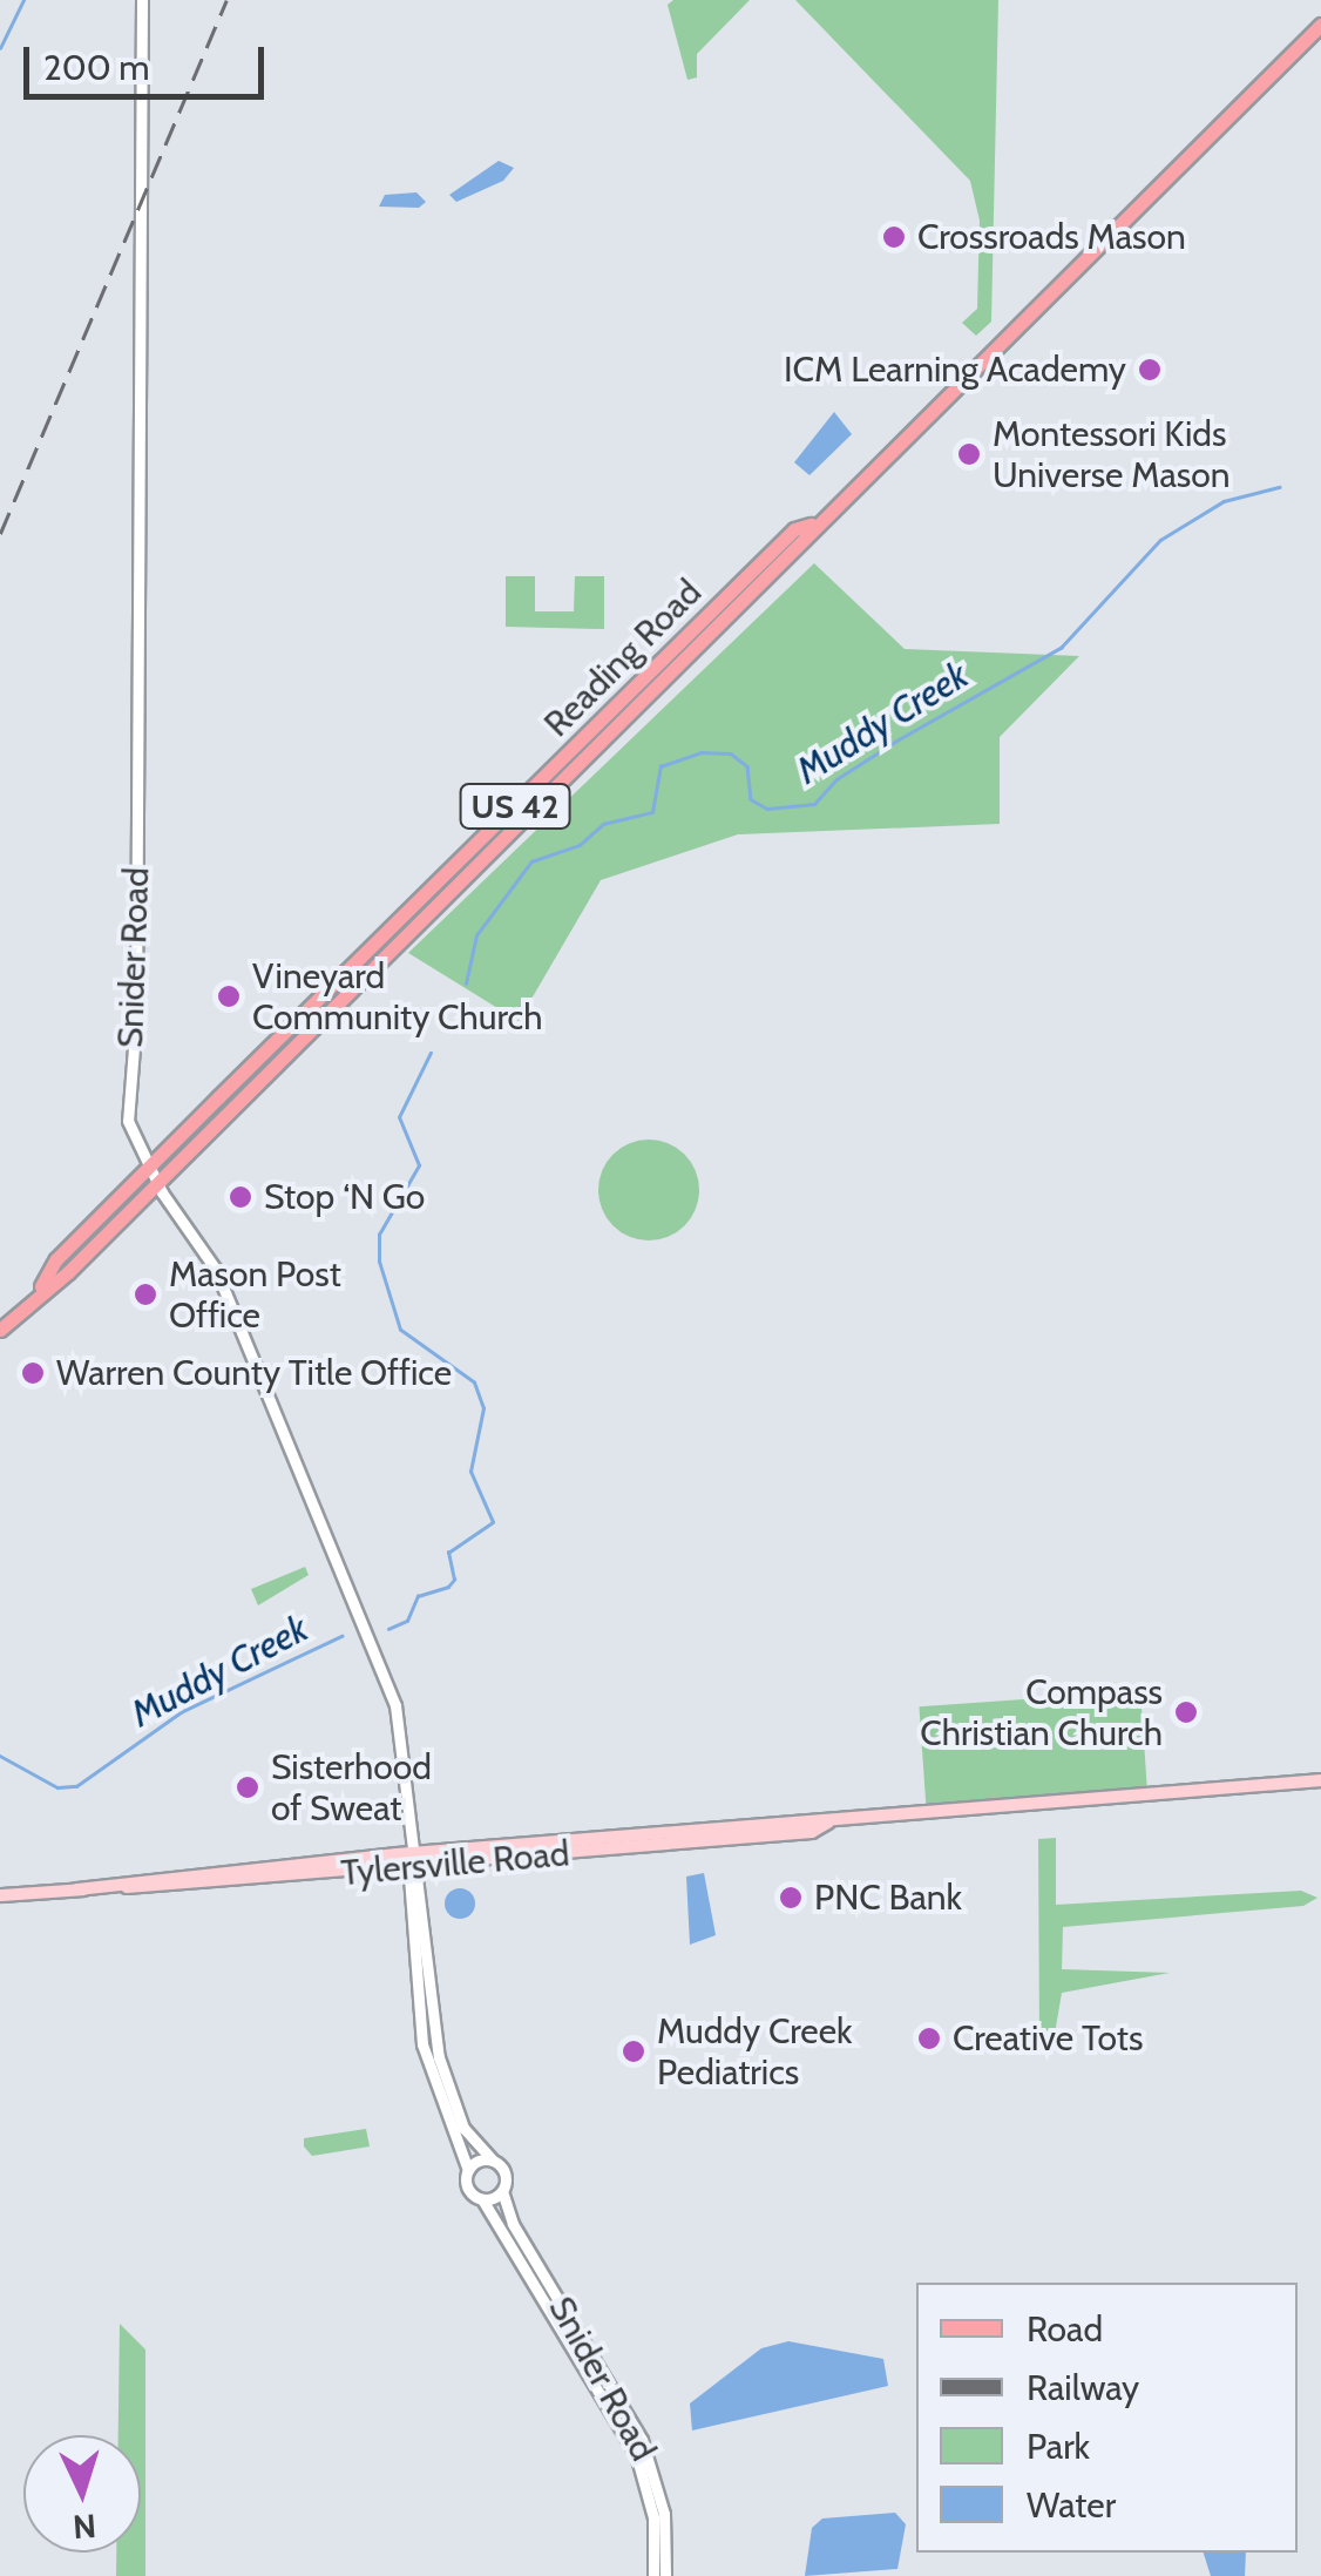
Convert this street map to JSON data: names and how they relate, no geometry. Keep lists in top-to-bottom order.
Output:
{
  "streets": {
    "main road": ["Reading Road", "US 42", "Tylersville Road"],
    "street": ["Snider Road"]
  },
  "crossings": [
    ["Reading Road", "Snider Road"],
    ["Snider Road", "Tylersville Road"]
  ],
  "water": ["Muddy Creek"],
  "places": [
    "Crossroads Mason",
    "ICM Learning Academy",
    "Montessori Kids Universe Mason",
    "Vineyard Community Church",
    "Stop ‘N Go",
    "Mason Post Office",
    "Warren County Title Office",
    "Compass Christian Church",
    "Sisterhood of Sweat",
    "PNC Bank",
    "Creative Tots",
    "Muddy Creek Pediatrics"
  ],
  "legend": [
    "Road",
    "Railway",
    "Park",
    "Water"
  ],
  "scale_bar": "200 m",
  "north": "bottom"
}
